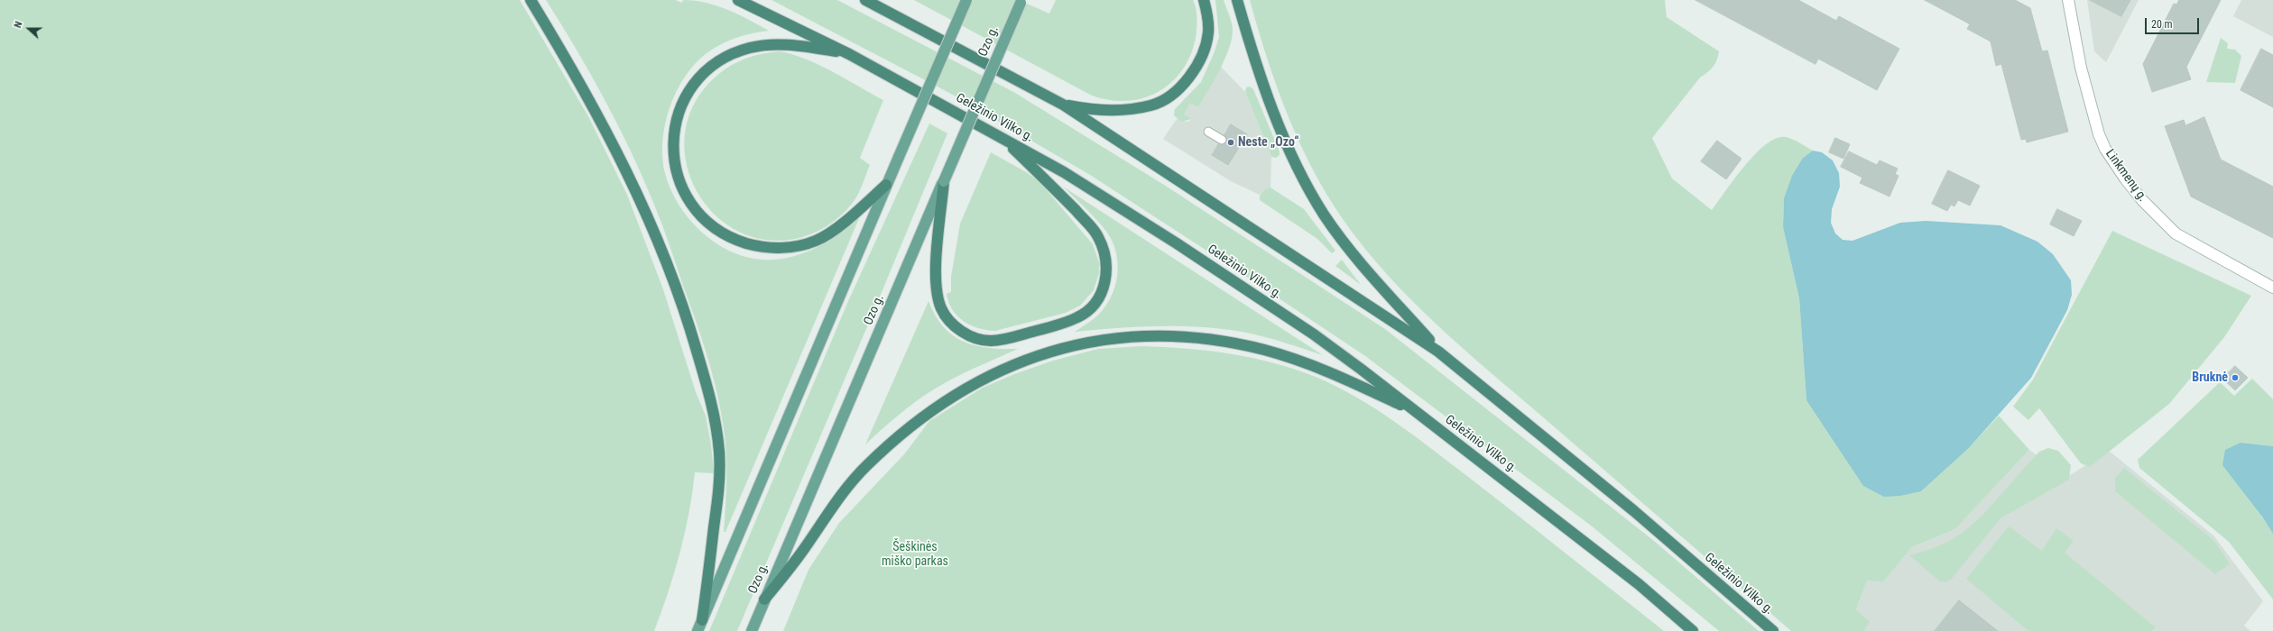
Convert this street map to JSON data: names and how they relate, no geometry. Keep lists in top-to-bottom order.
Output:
{
  "streets": {
    "highway": ["Geležinio Vilko g."],
    "main road": ["Ozo g."],
    "street": ["Linkmenų g."]
  },
  "parks": ["Šeškinės miško parkas"],
  "places": ["Neste „Ozo“", "Bruknė"],
  "scale_bar": "20 m",
  "north": "left"
}
